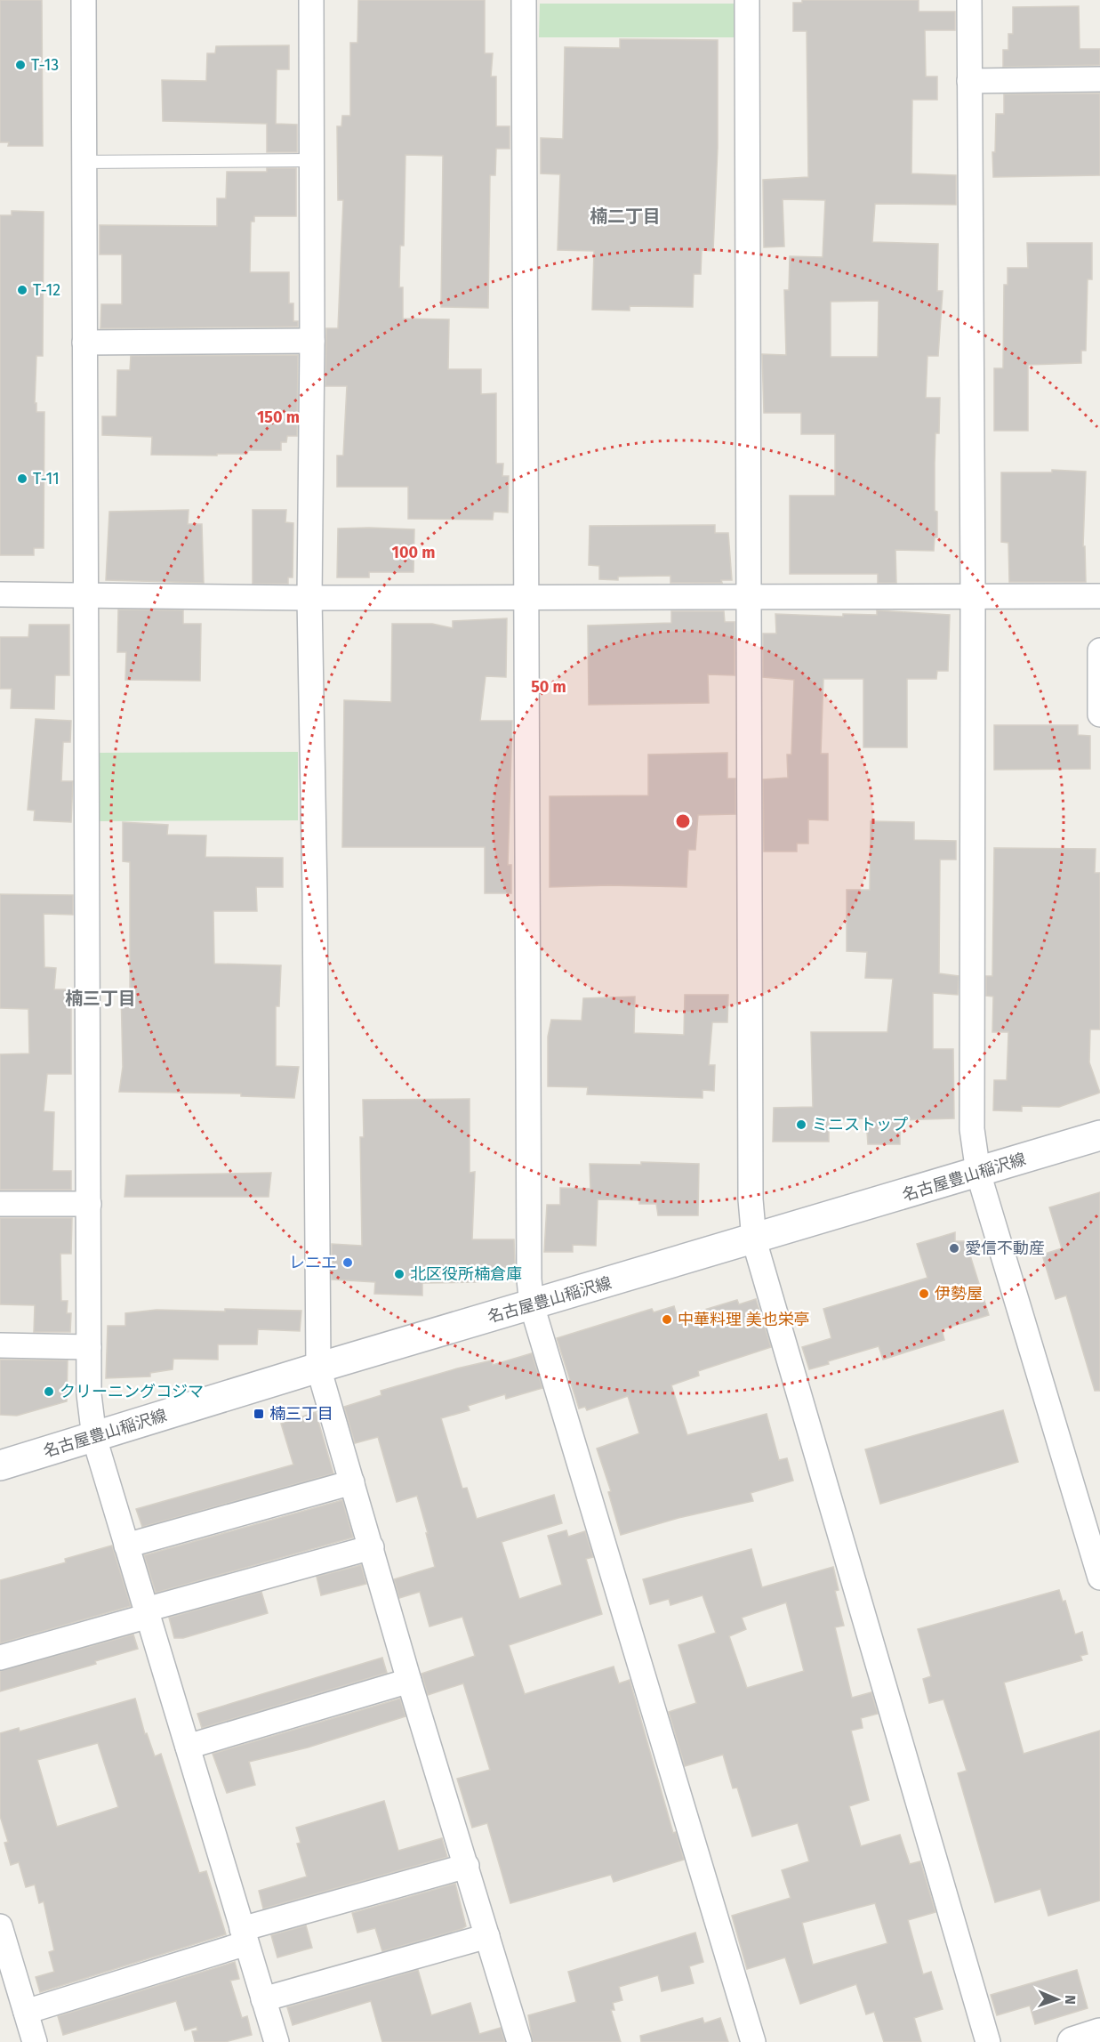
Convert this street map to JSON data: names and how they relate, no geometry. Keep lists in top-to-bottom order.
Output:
{
  "streets": {
    "main road": ["名古屋豊山稲沢線"]
  },
  "districts": ["楠二丁目", "楠三丁目"],
  "places": {
    "other": [
      "T-13",
      "T-12",
      "T-11",
      "ミニストップ",
      "愛信不動産",
      "レニエ",
      "北区役所楠倉庫",
      "伊勢屋",
      "中華料理 美也栄亭",
      "クリーニングコジマ"
    ],
    "transit": ["楠三丁目"]
  },
  "north": "right",
  "rings": ["150 m", "100 m", "50 m"]
}
